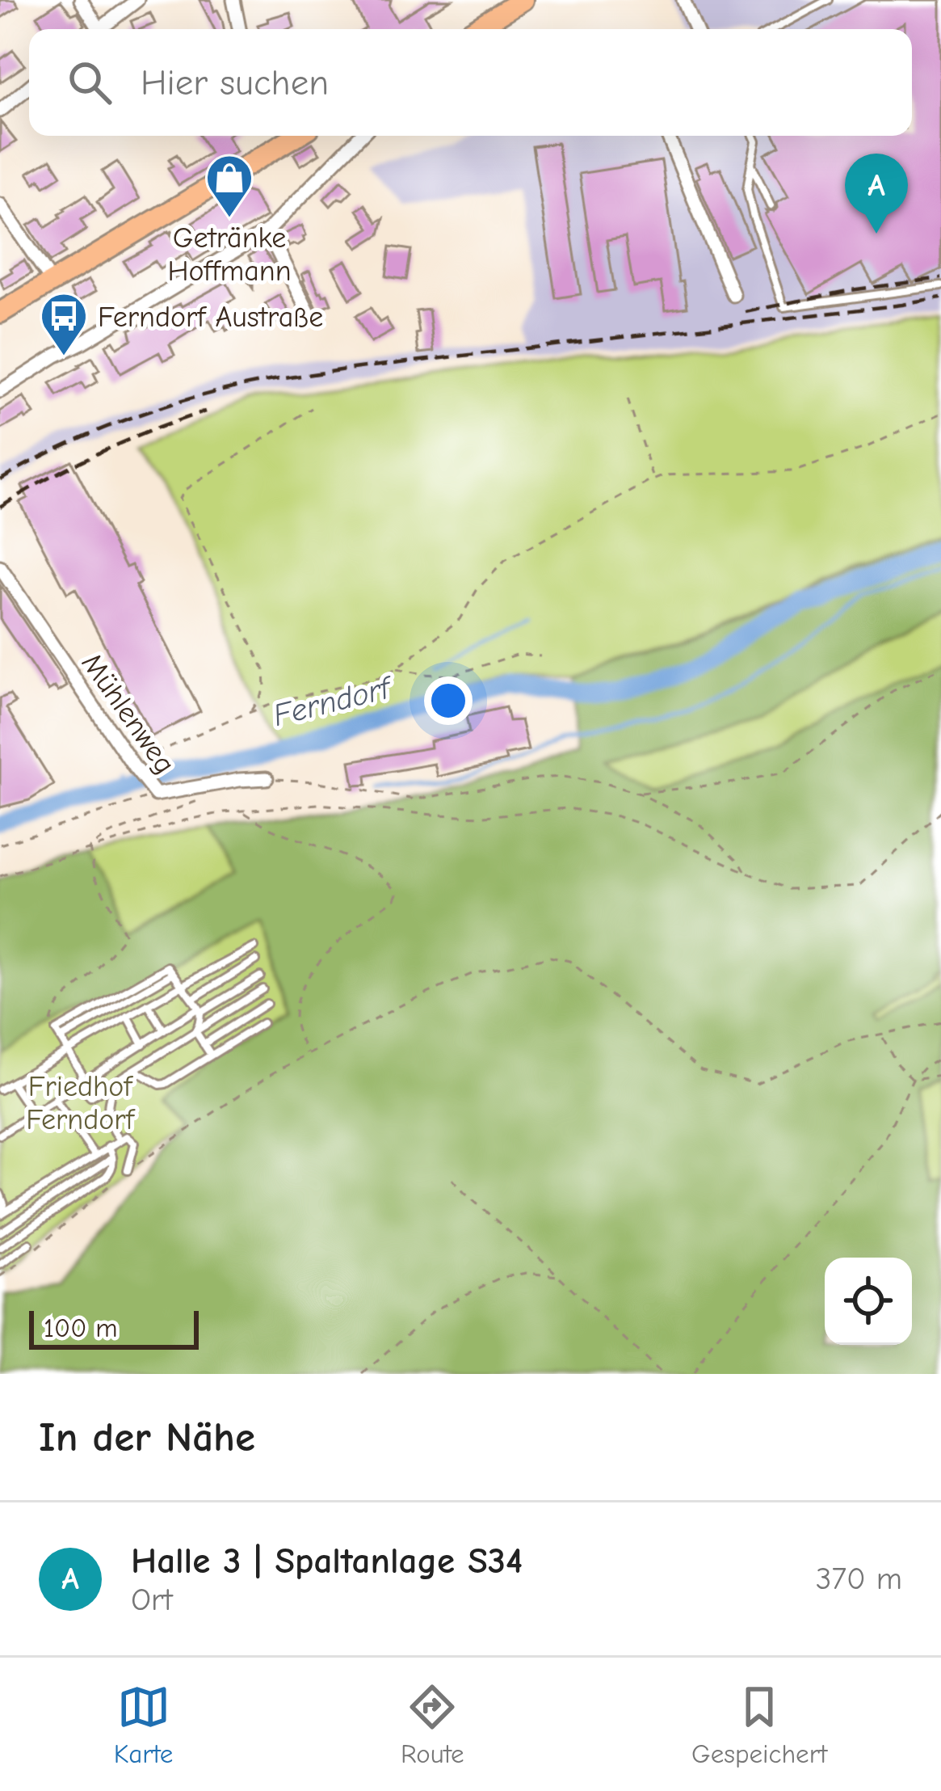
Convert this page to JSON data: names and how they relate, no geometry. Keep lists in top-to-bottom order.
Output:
{
  "streets": {
    "street": ["Mühlenweg"]
  },
  "water": ["Ferndorf"],
  "parks": ["Friedhof Ferndorf"],
  "places": {
    "shop": ["Getränke Hoffmann"],
    "bus stop": ["Ferndorf Austraße"]
  },
  "scale_bar": "100 m",
  "page": {
    "search": "Hier suchen",
    "pins": "A",
    "scale": "100 m",
    "heading": "In der Nähe",
    "list": [
      {
        "mark": "A",
        "name": "Halle 3 | Spaltanlage S34",
        "note": "Ort",
        "value": "370 m"
      }
    ],
    "nav": ["Karte", "Route", "Gespeichert"]
  }
}
